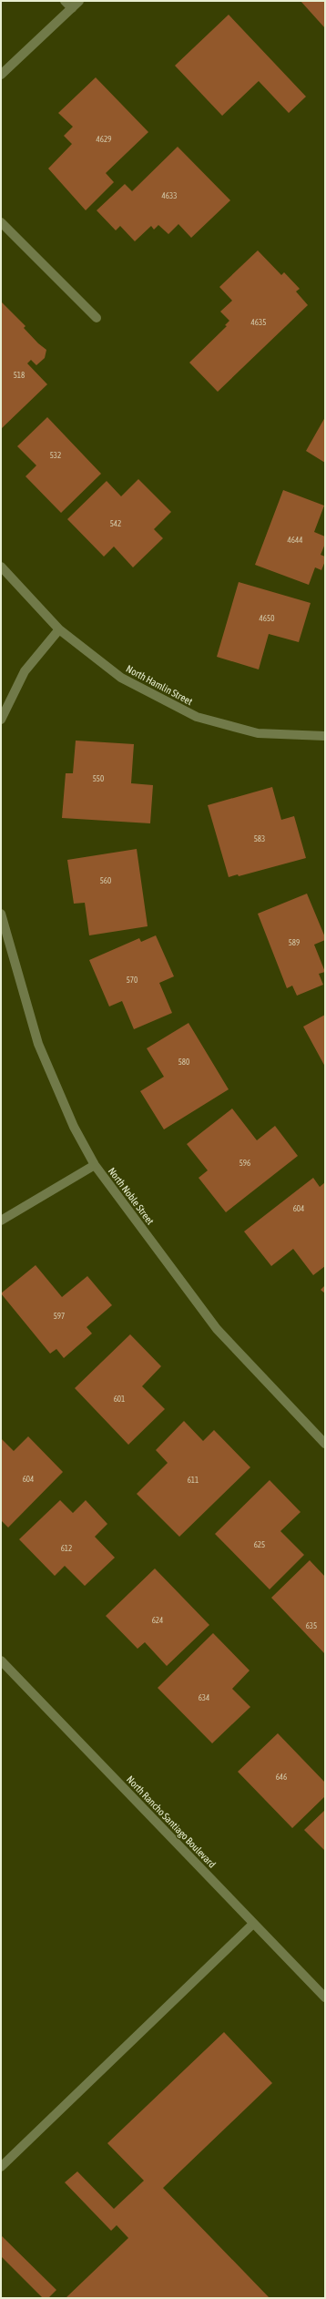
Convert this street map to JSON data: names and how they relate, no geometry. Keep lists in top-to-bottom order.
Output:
{
  "streets": {
    "street": ["North Hamlin Street", "North Noble Street", "North Rancho Santiago Boulevard"]
  },
  "house_numbers": [
    "4629",
    "4633",
    "4635",
    "518",
    "532",
    "542",
    "4644",
    "4650",
    "550",
    "583",
    "560",
    "589",
    "570",
    "580",
    "596",
    "604",
    "597",
    "601",
    "604",
    "611",
    "625",
    "612",
    "624",
    "635",
    "634",
    "646"
  ]
}
